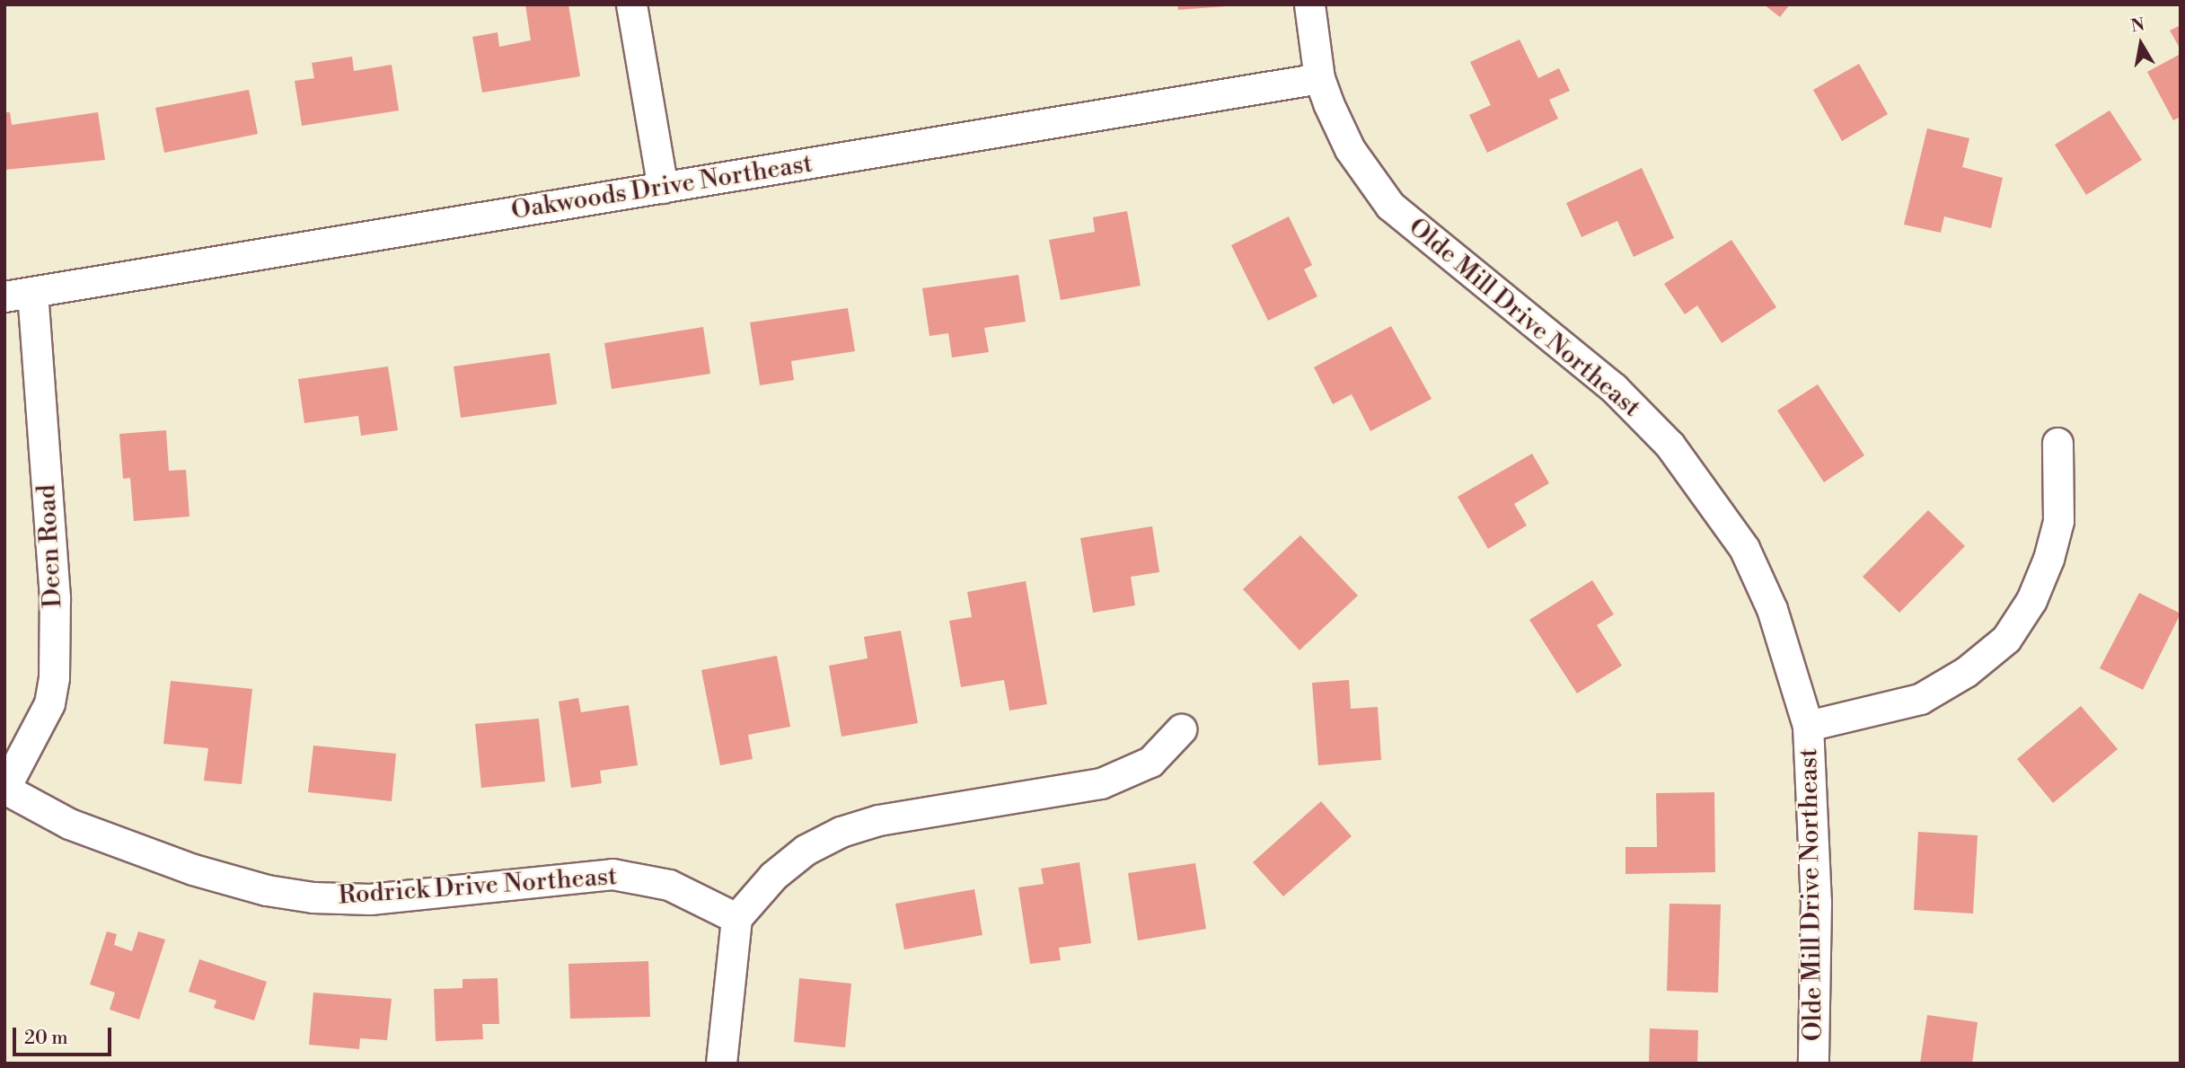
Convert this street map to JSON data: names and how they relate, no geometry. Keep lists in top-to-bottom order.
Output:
{
  "streets": {
    "street": [
      "Oakwoods Drive Northeast",
      "Olde Mill Drive Northeast",
      "Deen Road",
      "Rodrick Drive Northeast"
    ]
  },
  "crossings": [
    ["Oakwoods Drive Northeast", "Olde Mill Drive Northeast"],
    ["Oakwoods Drive Northeast", "Deen Road"],
    ["Deen Road", "Rodrick Drive Northeast"]
  ],
  "scale_bar": "20 m",
  "north": "top"
}
